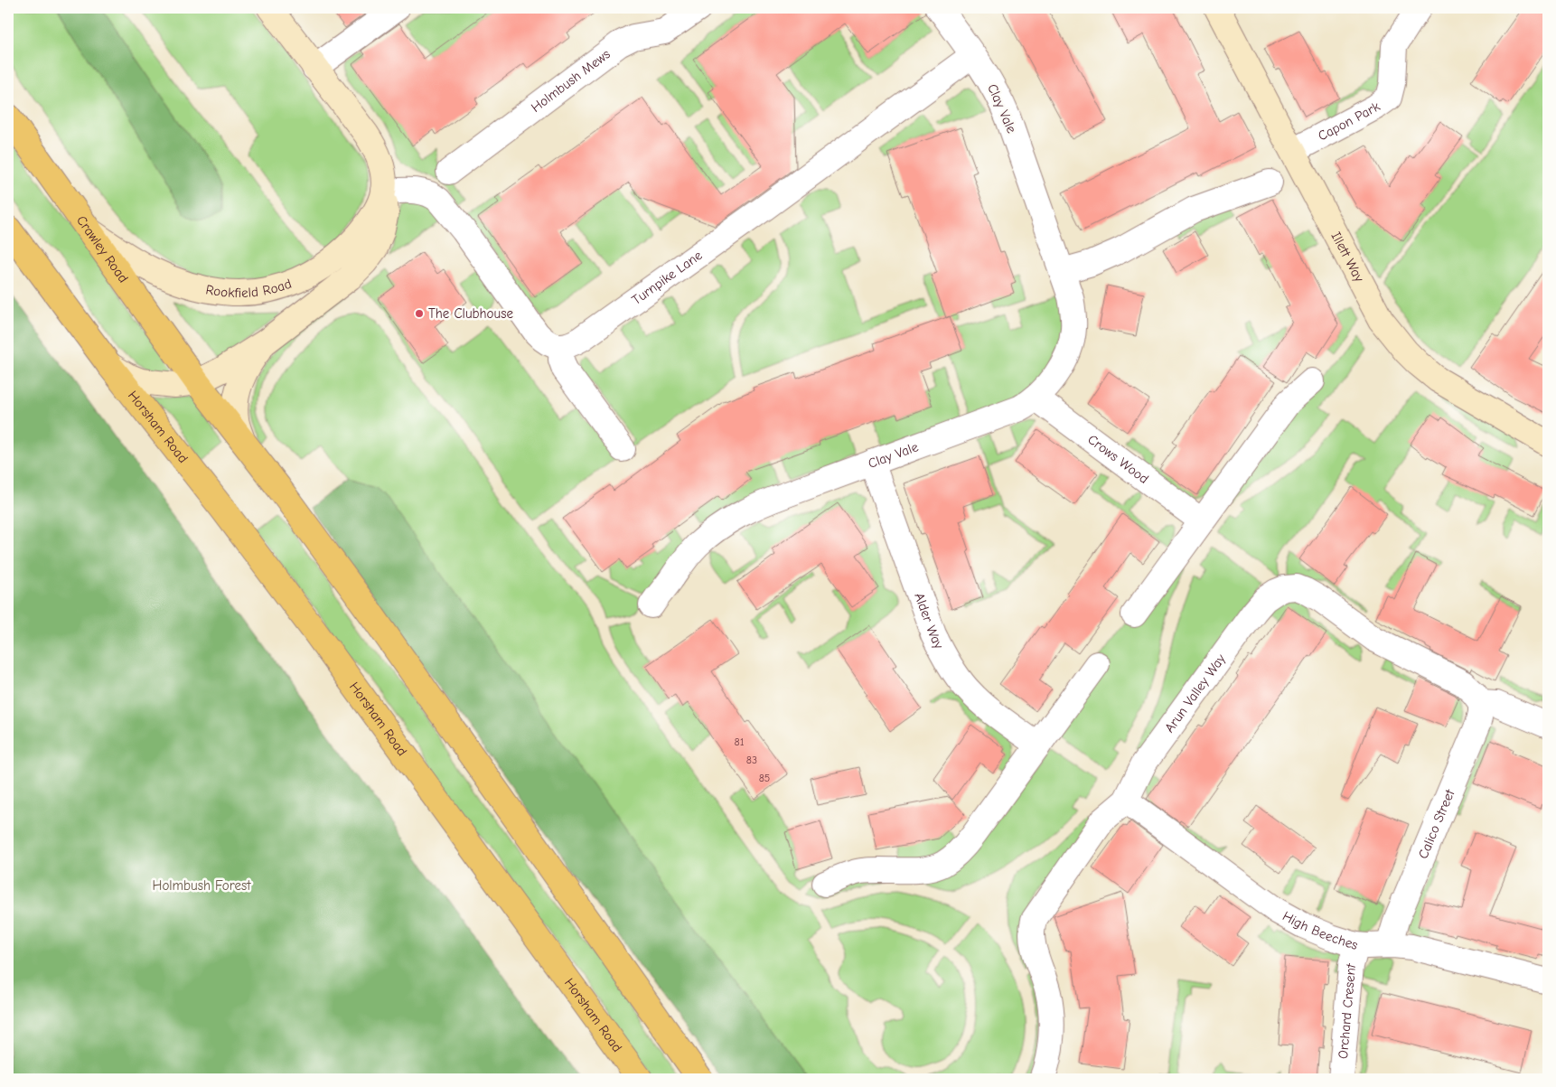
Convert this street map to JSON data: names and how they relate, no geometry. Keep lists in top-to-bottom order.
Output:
{
  "streets": {
    "highway": ["Crawley Road", "Horsham Road"],
    "street": [
      "Holmbush Mews",
      "Clay Vale",
      "Capon Park",
      "Illett Way",
      "Turnpike Lane",
      "Rookfield Road",
      "Crows Wood",
      "Alder Way",
      "Arun Valley Way",
      "Calico Street",
      "High Beeches",
      "Orchard Cresent"
    ]
  },
  "crossings": [
    ["Clay Vale", "Turnpike Lane"],
    ["Clay Vale", "Crows Wood"],
    ["Clay Vale", "Alder Way"],
    ["Capon Park", "Illett Way"],
    ["Crawley Road", "Rookfield Road"],
    ["Arun Valley Way", "Calico Street"],
    ["Arun Valley Way", "High Beeches"],
    ["Calico Street", "High Beeches"],
    ["High Beeches", "Orchard Cresent"]
  ],
  "parks": ["Holmbush Forest"],
  "places": ["The Clubhouse"],
  "house_numbers": ["81", "83", "85"]
}
